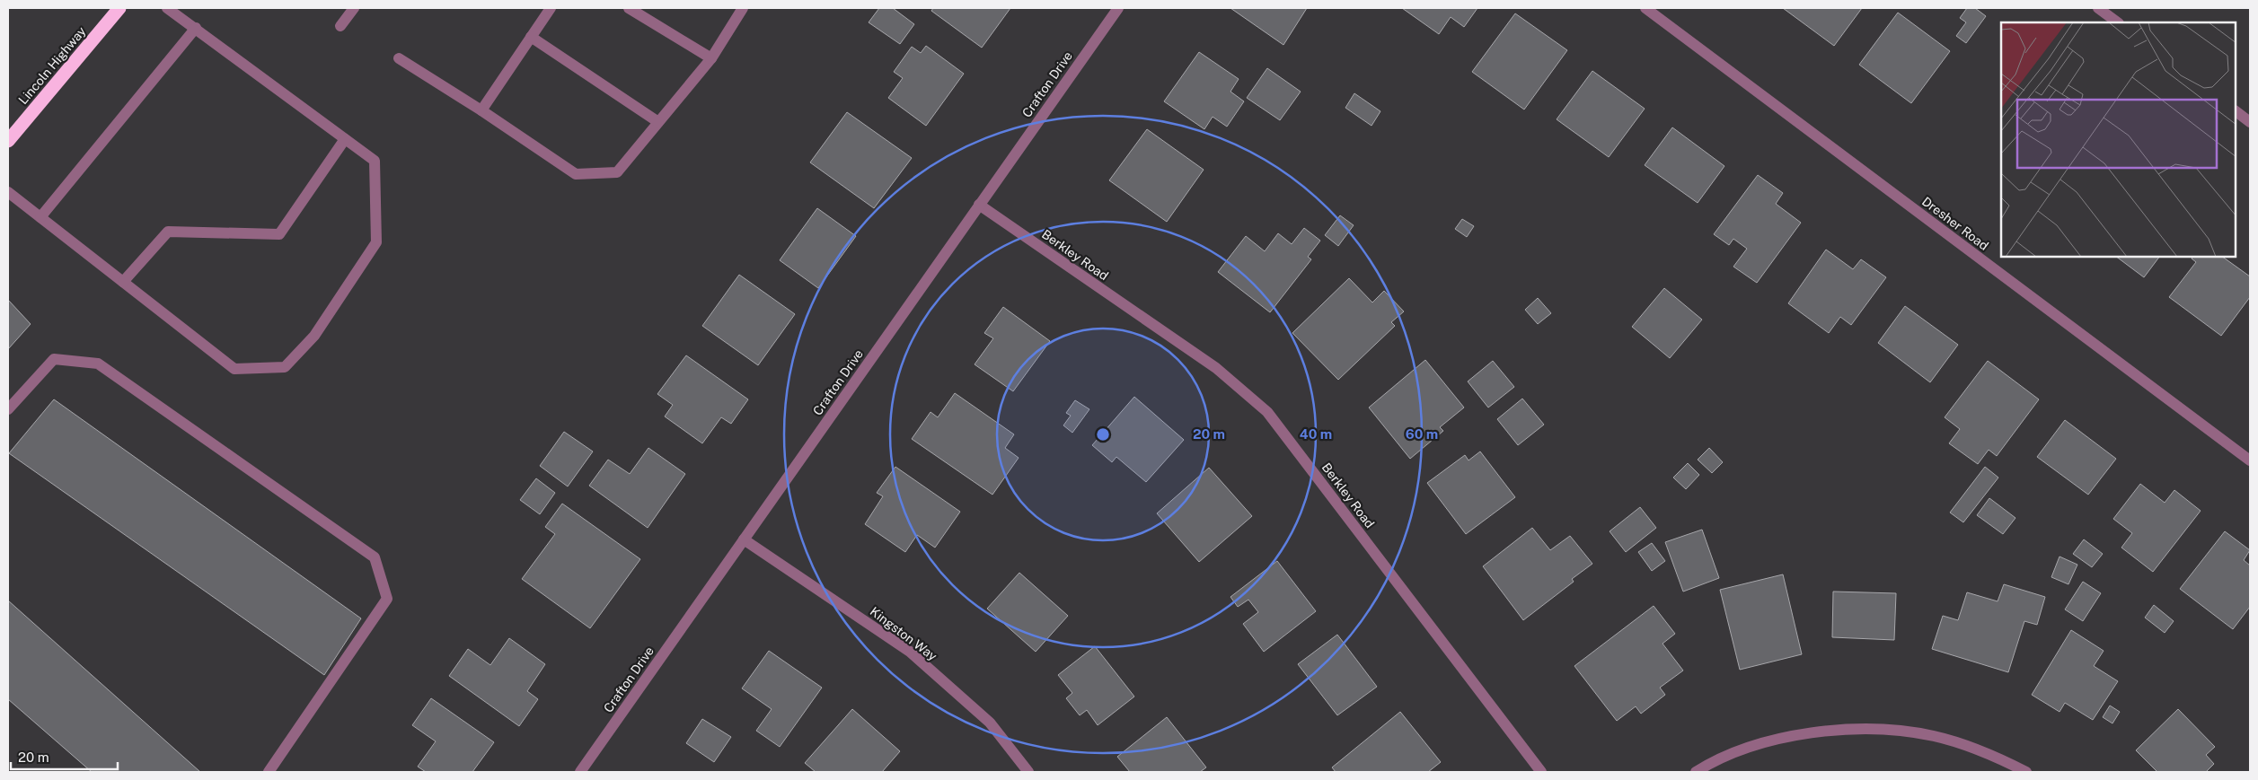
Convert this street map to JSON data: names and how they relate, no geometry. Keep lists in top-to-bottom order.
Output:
{
  "streets": {
    "highway": ["Lincoln Highway"],
    "street": [
      "Crafton Drive",
      "Dresher Road",
      "Berkley Road",
      "Kingston Way"
    ]
  },
  "crossings": [
    ["Crafton Drive", "Berkley Road"],
    ["Crafton Drive", "Kingston Way"]
  ],
  "scale_bar": "20 m",
  "rings": ["20 m", "40 m", "60 m"]
}
